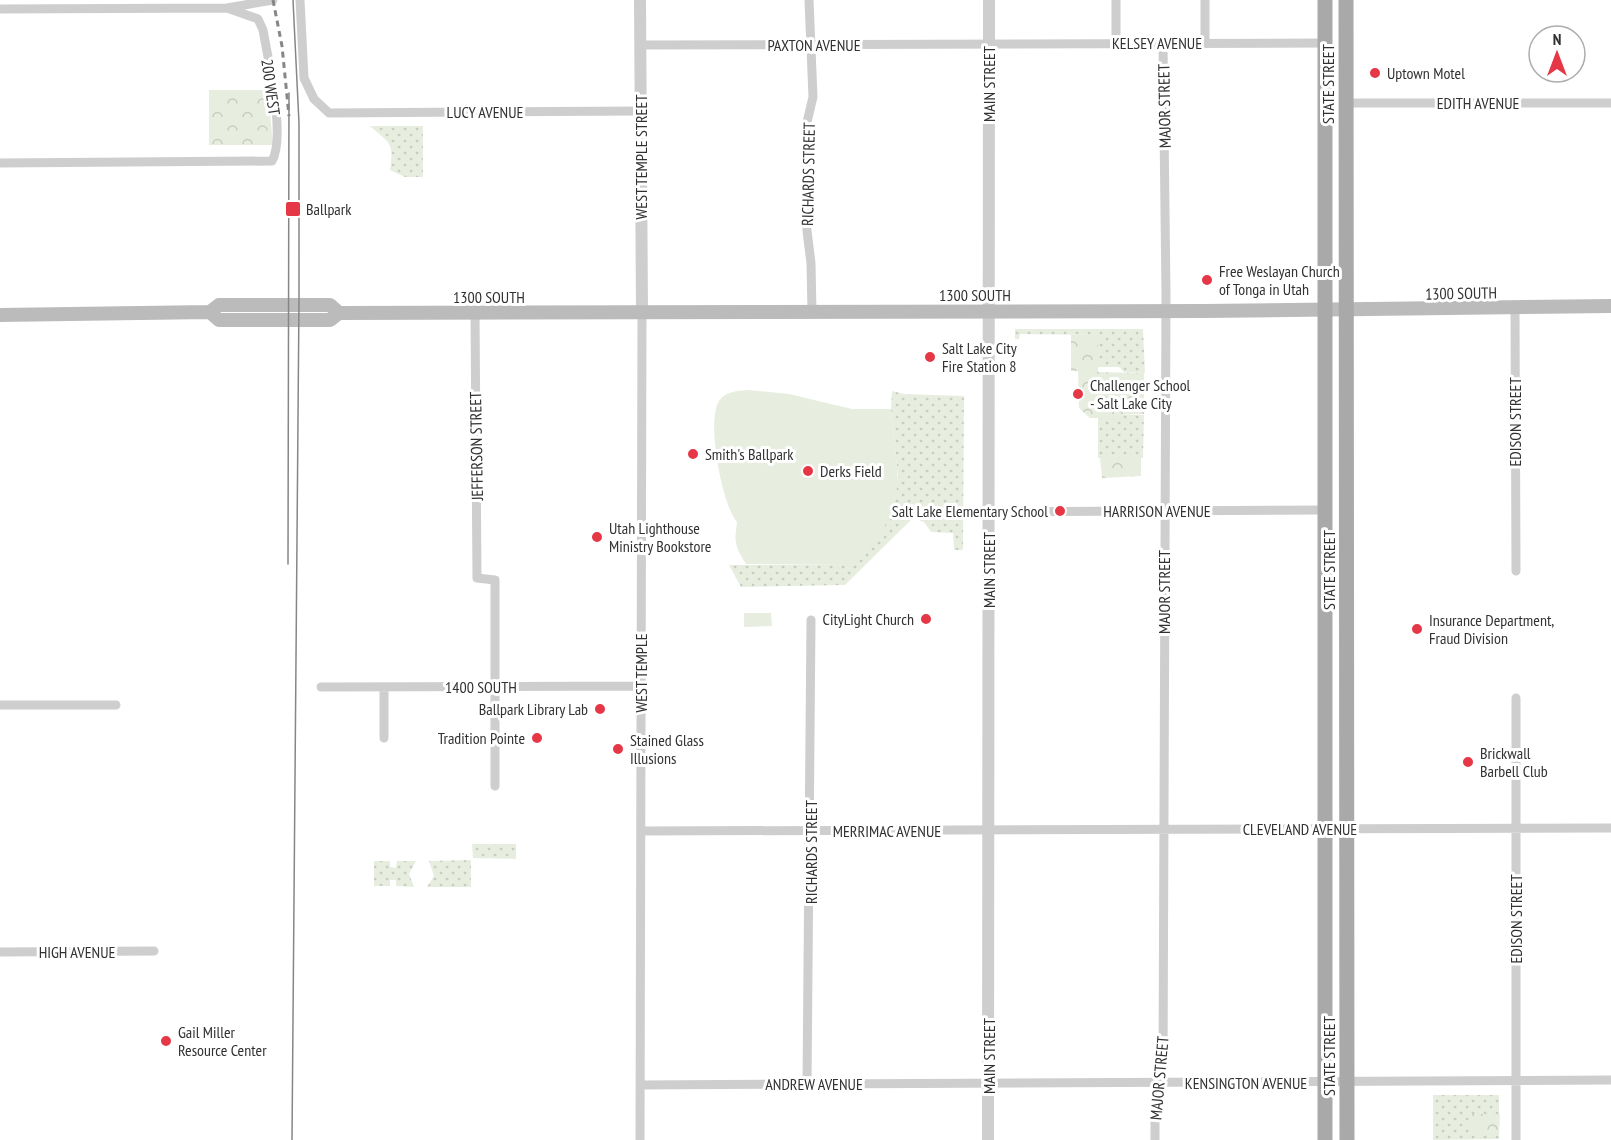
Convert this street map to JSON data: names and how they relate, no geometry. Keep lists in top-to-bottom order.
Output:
{
  "streets": {
    "main road": ["STATE STREET", "1300 SOUTH"],
    "street": [
      "KELSEY AVENUE",
      "PAXTON AVENUE",
      "MAIN STREET",
      "200 WEST",
      "EDITH AVENUE",
      "MAJOR STREET",
      "LUCY AVENUE",
      "WEST TEMPLE STREET",
      "RICHARDS STREET",
      "EDISON STREET",
      "JEFFERSON STREET",
      "HARRISON AVENUE",
      "WEST TEMPLE",
      "1400 SOUTH",
      "CLEVELAND AVENUE",
      "MERRIMAC AVENUE",
      "HIGH AVENUE",
      "KENSINGTON AVENUE",
      "ANDREW AVENUE"
    ]
  },
  "crossings": [
    ["KELSEY AVENUE", "PAXTON AVENUE"],
    ["KELSEY AVENUE", "MAIN STREET"],
    ["KELSEY AVENUE", "STATE STREET"],
    ["KELSEY AVENUE", "MAJOR STREET"],
    ["PAXTON AVENUE", "MAIN STREET"],
    ["PAXTON AVENUE", "WEST TEMPLE STREET"],
    ["PAXTON AVENUE", "RICHARDS STREET"],
    ["MAIN STREET", "1300 SOUTH"],
    ["MAIN STREET", "HARRISON AVENUE"],
    ["MAIN STREET", "CLEVELAND AVENUE"],
    ["MAIN STREET", "MERRIMAC AVENUE"],
    ["MAIN STREET", "KENSINGTON AVENUE"],
    ["MAIN STREET", "ANDREW AVENUE"],
    ["STATE STREET", "EDITH AVENUE"],
    ["STATE STREET", "1300 SOUTH"],
    ["STATE STREET", "HARRISON AVENUE"],
    ["STATE STREET", "CLEVELAND AVENUE"],
    ["STATE STREET", "KENSINGTON AVENUE"],
    ["200 WEST", "LUCY AVENUE"],
    ["MAJOR STREET", "1300 SOUTH"],
    ["MAJOR STREET", "HARRISON AVENUE"],
    ["MAJOR STREET", "CLEVELAND AVENUE"],
    ["MAJOR STREET", "KENSINGTON AVENUE"],
    ["LUCY AVENUE", "WEST TEMPLE STREET"],
    ["WEST TEMPLE STREET", "1300 SOUTH"],
    ["WEST TEMPLE STREET", "WEST TEMPLE"],
    ["RICHARDS STREET", "1300 SOUTH"],
    ["RICHARDS STREET", "MERRIMAC AVENUE"],
    ["RICHARDS STREET", "ANDREW AVENUE"],
    ["1300 SOUTH", "EDISON STREET"],
    ["1300 SOUTH", "JEFFERSON STREET"],
    ["1300 SOUTH", "WEST TEMPLE"],
    ["EDISON STREET", "CLEVELAND AVENUE"],
    ["EDISON STREET", "KENSINGTON AVENUE"],
    ["JEFFERSON STREET", "1400 SOUTH"],
    ["WEST TEMPLE", "1400 SOUTH"],
    ["WEST TEMPLE", "MERRIMAC AVENUE"],
    ["WEST TEMPLE", "ANDREW AVENUE"],
    ["CLEVELAND AVENUE", "MERRIMAC AVENUE"],
    ["KENSINGTON AVENUE", "ANDREW AVENUE"]
  ],
  "places": {
    "other": [
      "Uptown Motel",
      "Free Weslayan Church of Tonga in Utah",
      "Salt Lake City Fire Station 8",
      "Challenger School - Salt Lake City",
      "Smith's Ballpark",
      "Derks Field",
      "Salt Lake Elementary School",
      "Utah Lighthouse Ministry Bookstore",
      "CityLight Church",
      "Insurance Department, Fraud Division",
      "Ballpark Library Lab",
      "Tradition Pointe",
      "Stained Glass Illusions",
      "Brickwall Barbell Club",
      "Gail Miller Resource Center"
    ],
    "transit": ["Ballpark"]
  },
  "north": "top"
}
